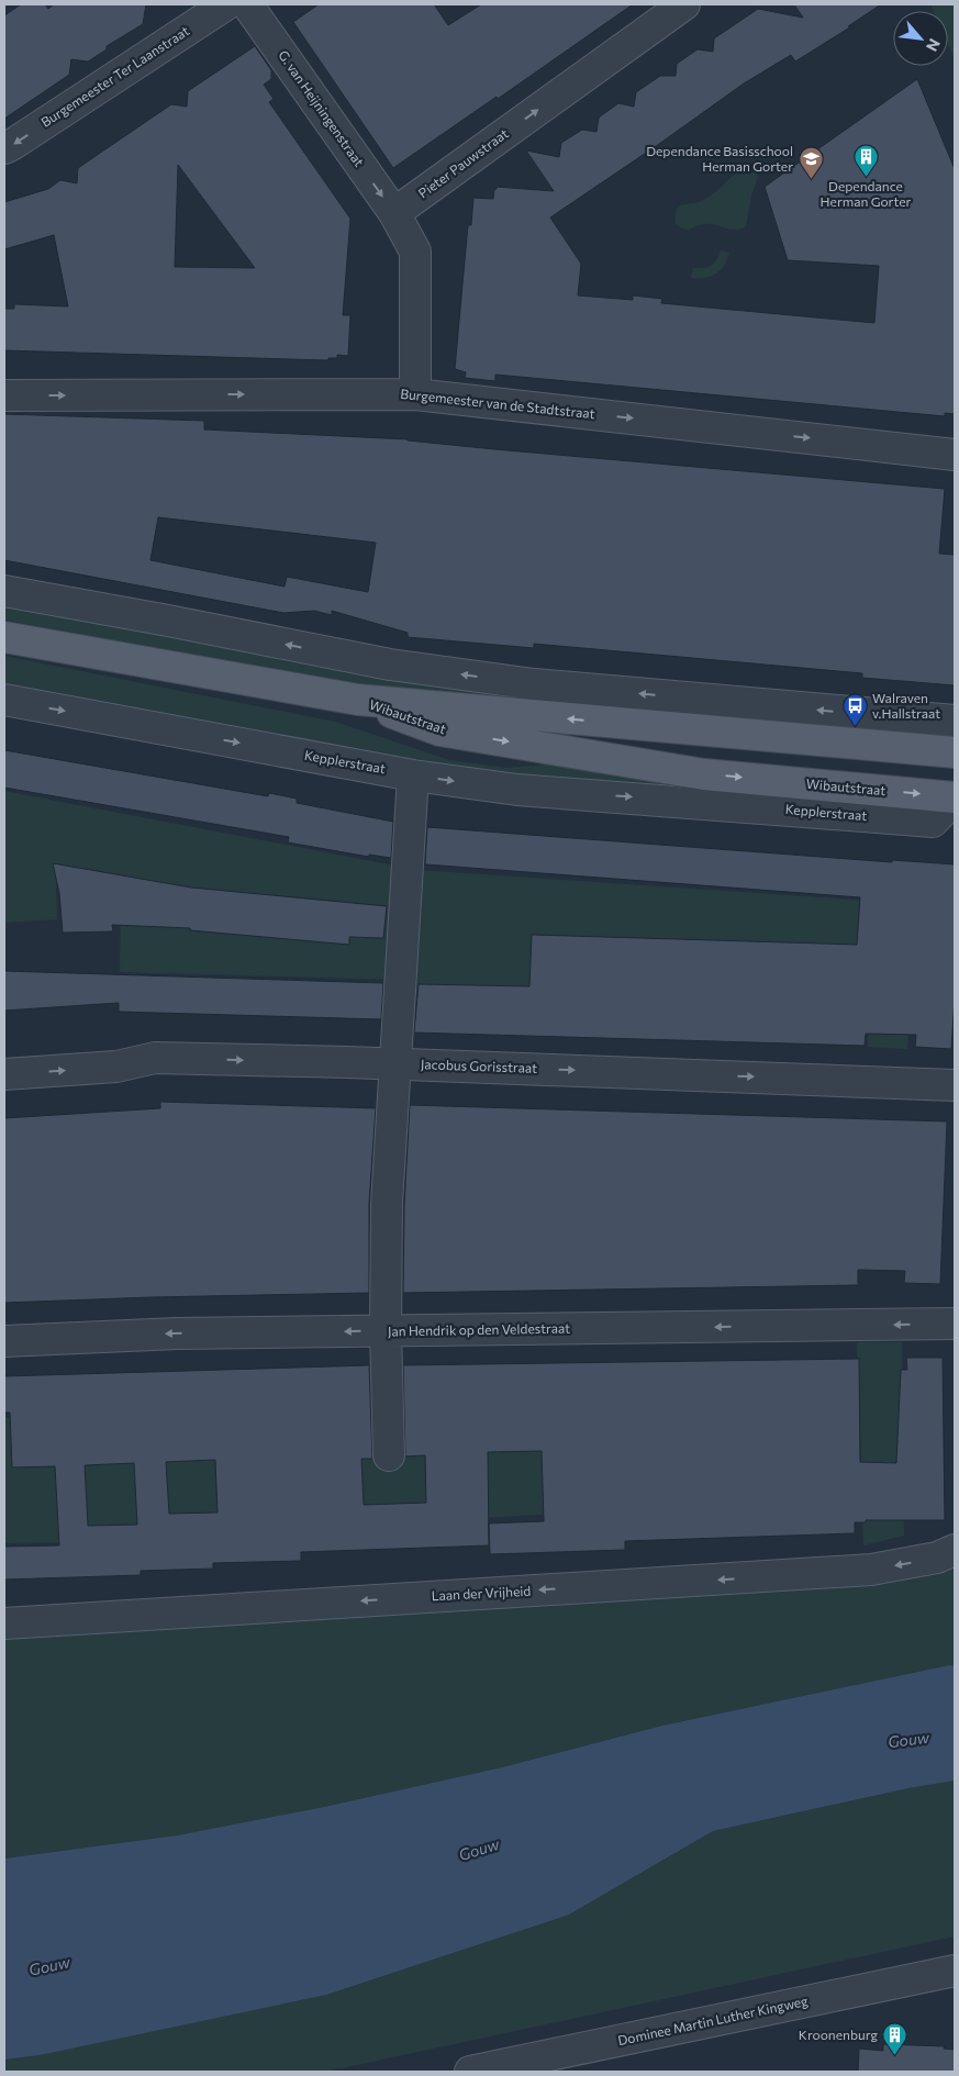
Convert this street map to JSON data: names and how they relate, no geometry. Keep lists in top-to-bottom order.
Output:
{
  "streets": {
    "main road": ["Wibautstraat"],
    "street": [
      "Burgemeester Ter Laanstraat",
      "G. van Heijningenstraat",
      "Pieter Pauwstraat",
      "Burgemeester van de Stadtstraat",
      "Kepplerstraat",
      "Jacobus Gorisstraat",
      "Jan Hendrik op den Veldestraat",
      "Laan der Vrijheid",
      "Dominee Martin Luther Kingweg"
    ]
  },
  "crossings": [
    ["G. van Heijningenstraat", "Pieter Pauwstraat"],
    ["Wibautstraat", "Kepplerstraat"]
  ],
  "one_way": [
    "Burgemeester Ter Laanstraat",
    "G. van Heijningenstraat",
    "Pieter Pauwstraat",
    "Burgemeester van de Stadtstraat",
    "Kepplerstraat",
    "Jacobus Gorisstraat",
    "Jan Hendrik op den Veldestraat",
    "Laan der Vrijheid"
  ],
  "water": ["Gouw"],
  "places": {
    "building": ["Dependance Herman Gorter", "Kroonenburg"],
    "school or university": ["Dependance Basisschool Herman Gorter"],
    "bus stop": ["Walraven v.Hallstraat"]
  },
  "north": "bottom right"
}
